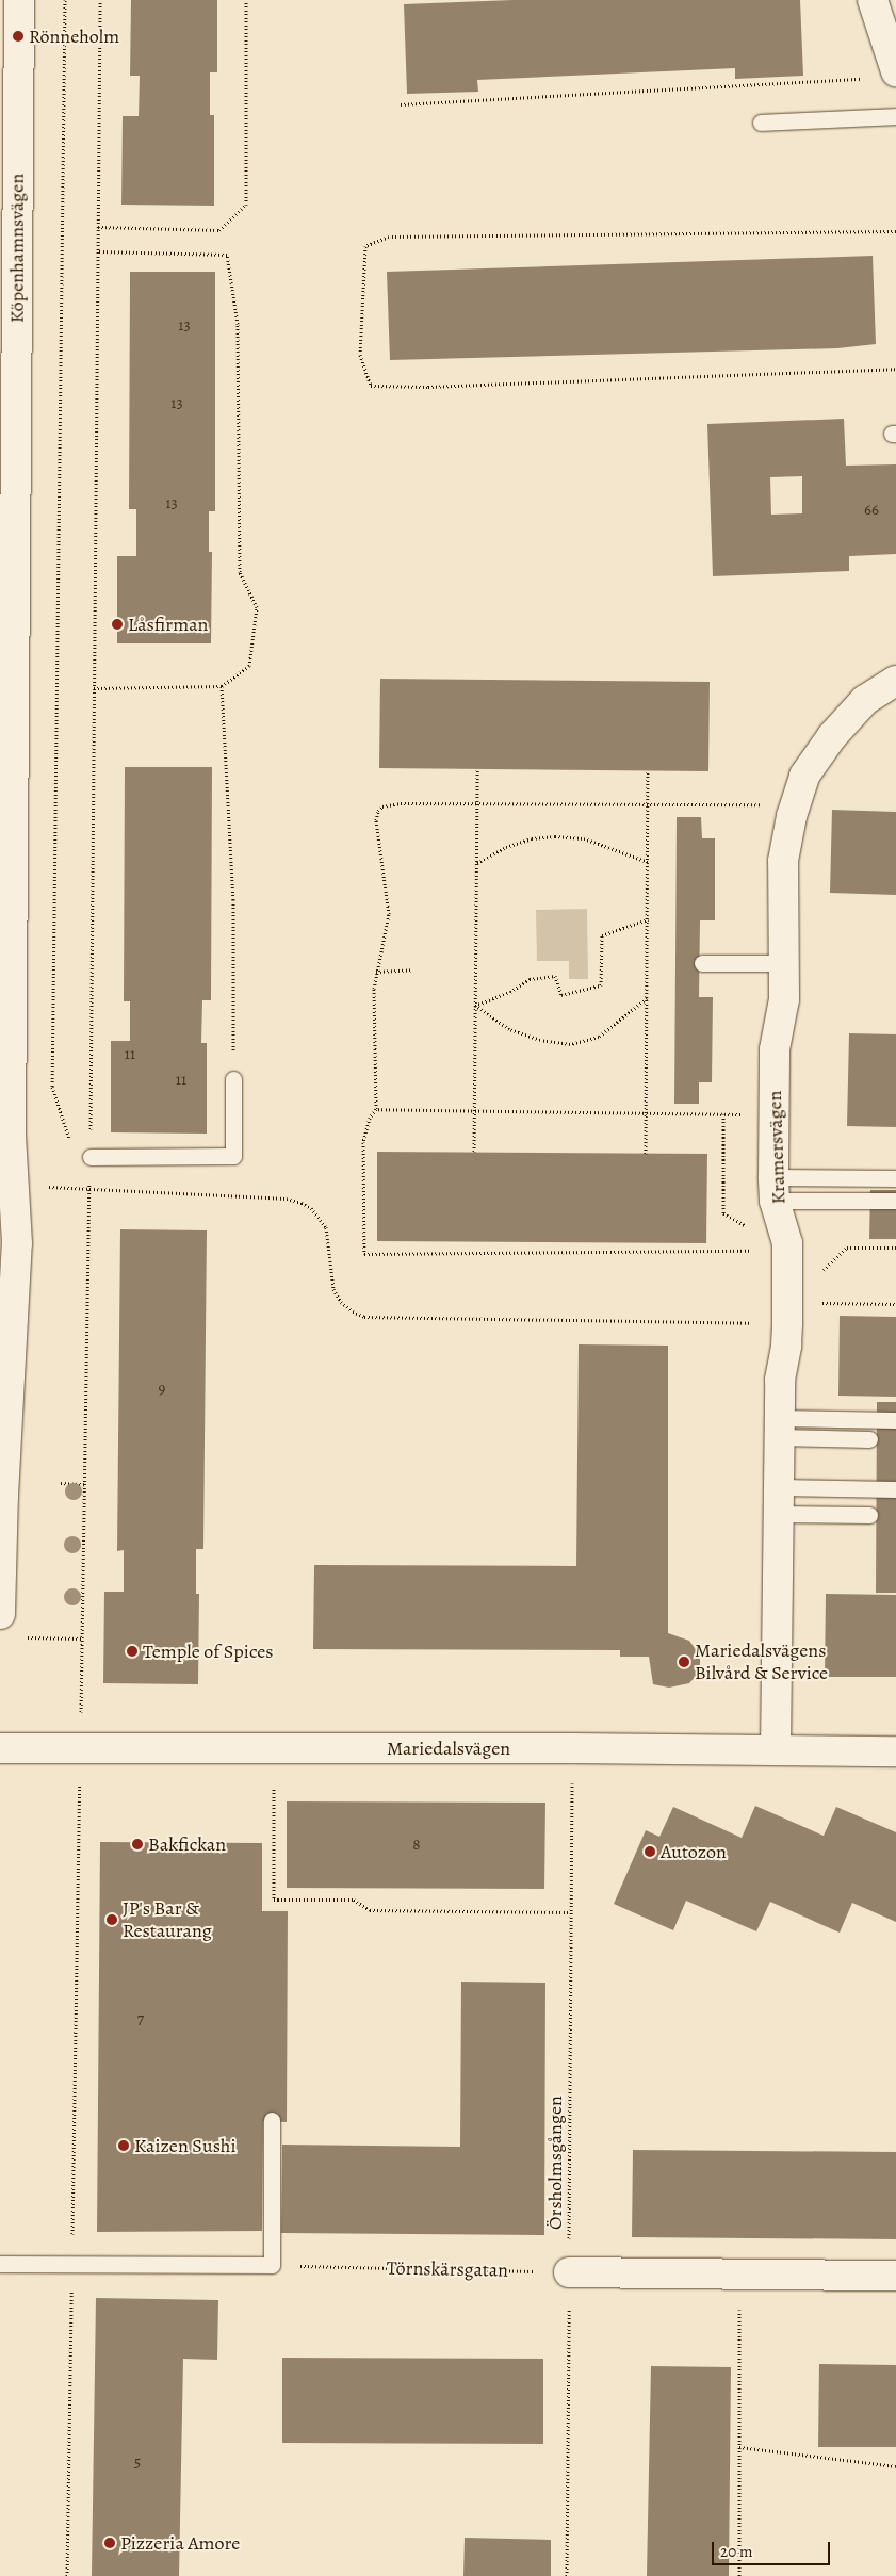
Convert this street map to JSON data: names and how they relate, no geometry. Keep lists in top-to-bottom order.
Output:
{
  "streets": {
    "street": ["Köpenhamnsvägen", "Kramersvägen", "Mariedalsvägen"],
    "path": ["Örsholmsgången", "Törnskärsgatan"]
  },
  "crossings": [
    ["Kramersvägen", "Mariedalsvägen"],
    ["Mariedalsvägen", "Örsholmsgången"],
    ["Örsholmsgången", "Törnskärsgatan"]
  ],
  "places": [
    "Rönneholm",
    "Låsfirman",
    "Temple of Spices",
    "Mariedalsvägens Bilvård & Service",
    "Bakfickan",
    "Autozon",
    "JP's Bar & Restaurang",
    "Kaizen Sushi",
    "Pizzeria Amore"
  ],
  "house_numbers": [
    "13",
    "13",
    "13",
    "66",
    "11",
    "11",
    "9",
    "8",
    "7",
    "5"
  ],
  "scale_bar": "20 m"
}
